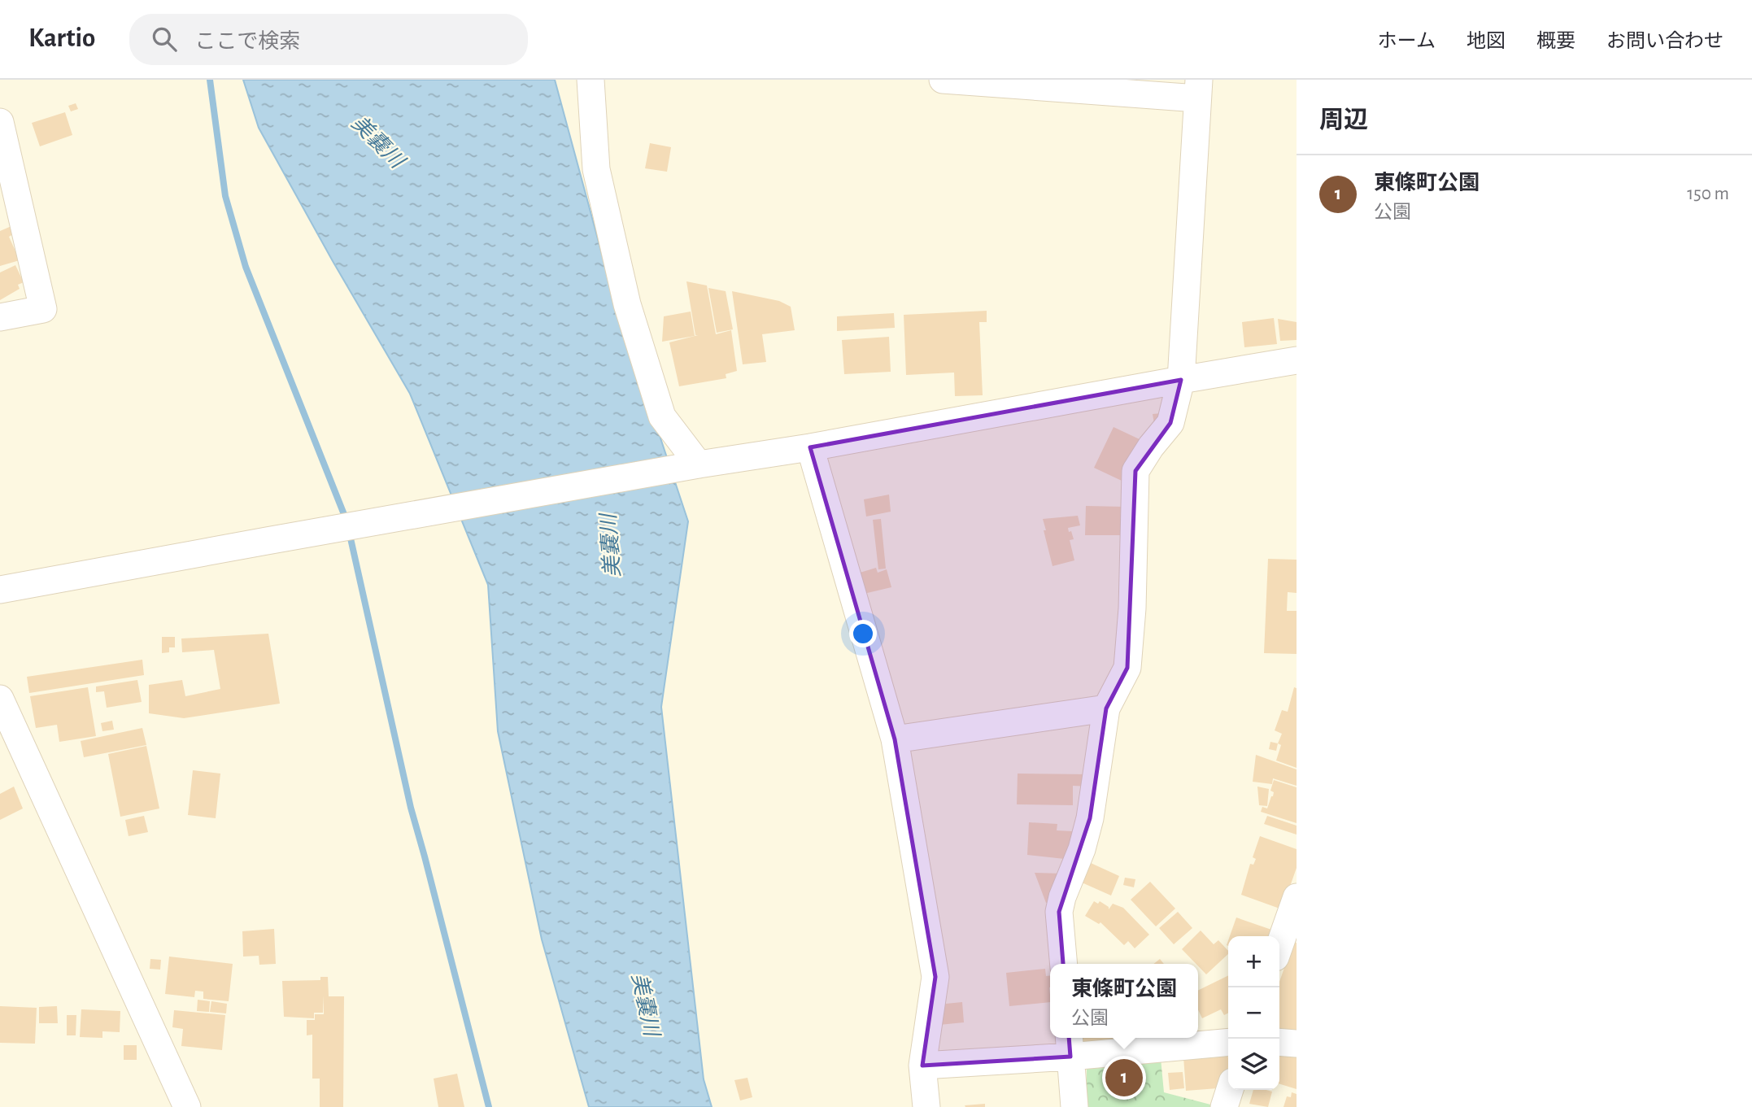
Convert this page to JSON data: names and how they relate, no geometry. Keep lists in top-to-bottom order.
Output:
{
  "water": ["美嚢川"],
  "page": {
    "header": "Kartio",
    "search": "ここで検索",
    "nav": [
      "ホーム",
      "地図",
      "概要",
      "お問い合わせ"
    ],
    "heading": "周辺",
    "list": [
      {
        "mark": "1",
        "name": "東條町公園",
        "note": "公園",
        "value": "150 m"
      }
    ],
    "map_buttons": ["+", "−"],
    "popup": ["東條町公園", "公園"],
    "pins": "1"
  }
}
